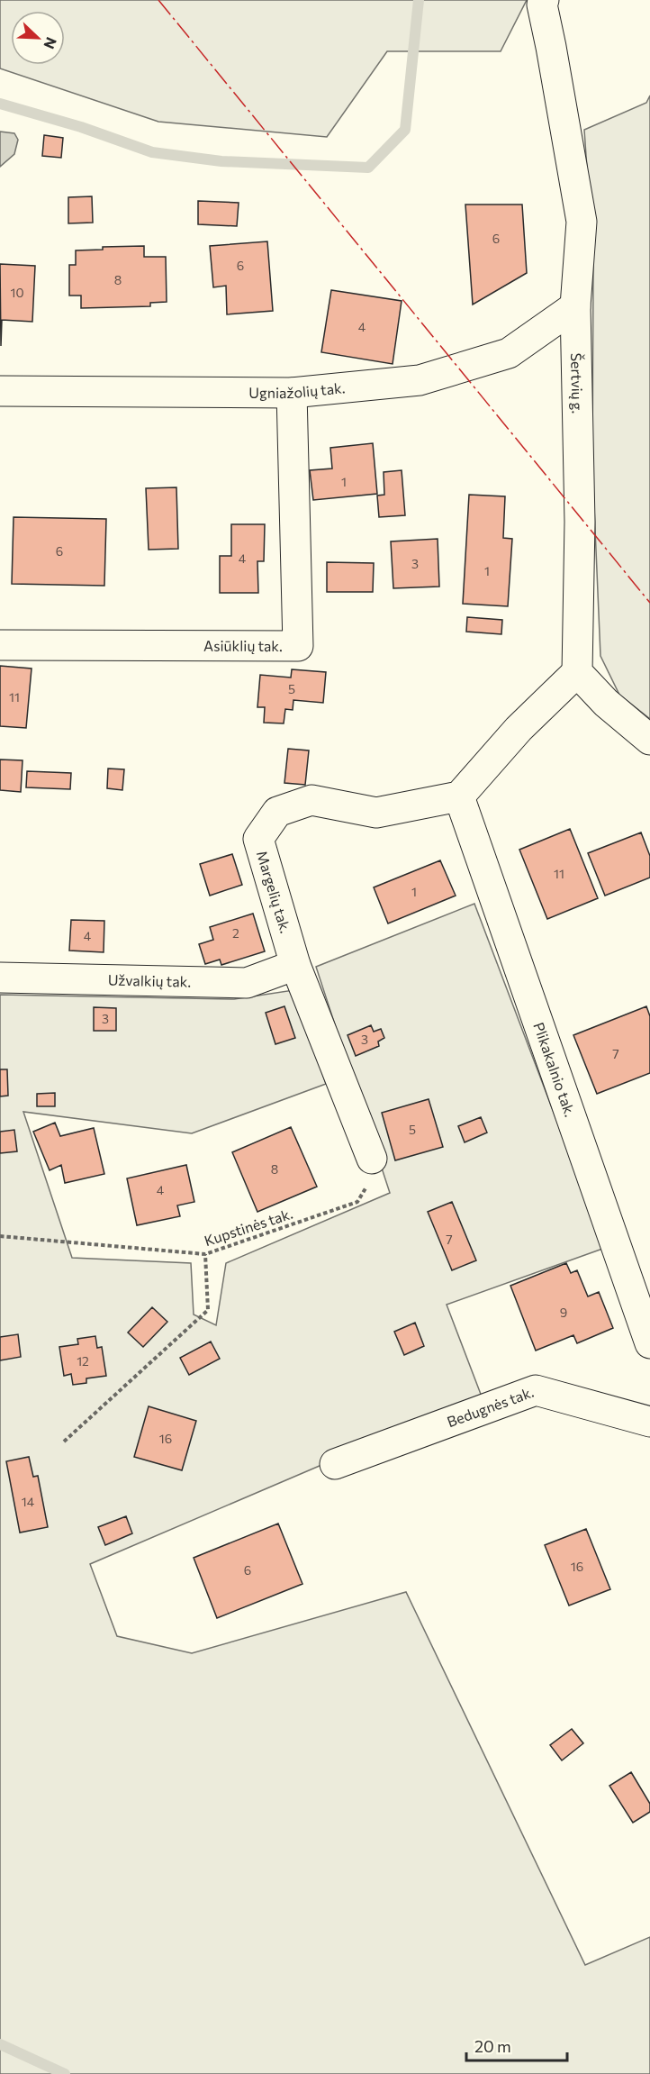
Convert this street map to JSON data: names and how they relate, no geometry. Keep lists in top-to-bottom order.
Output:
{
  "streets": {
    "street": [
      "Šertvių g.",
      "Ugniažolių tak.",
      "Asiūklių tak.",
      "Margelių tak.",
      "Užvalkių tak.",
      "Plikakalnio tak.",
      "Bedugnės tak."
    ],
    "path": ["Kupstinės tak."]
  },
  "crossings": [
    ["Šertvių g.", "Ugniažolių tak."],
    ["Ugniažolių tak.", "Asiūklių tak."],
    ["Margelių tak.", "Užvalkių tak."],
    ["Margelių tak.", "Plikakalnio tak."],
    ["Margelių tak.", "Kupstinės tak."]
  ],
  "house_numbers": [
    "6",
    "6",
    "8",
    "10",
    "4",
    "1",
    "6",
    "4",
    "3",
    "1",
    "5",
    "11",
    "11",
    "1",
    "2",
    "4",
    "3",
    "3",
    "7",
    "5",
    "8",
    "4",
    "7",
    "9",
    "12",
    "16",
    "14",
    "16",
    "6"
  ],
  "scale_bar": "20 m",
  "north": "bottom right"
}
